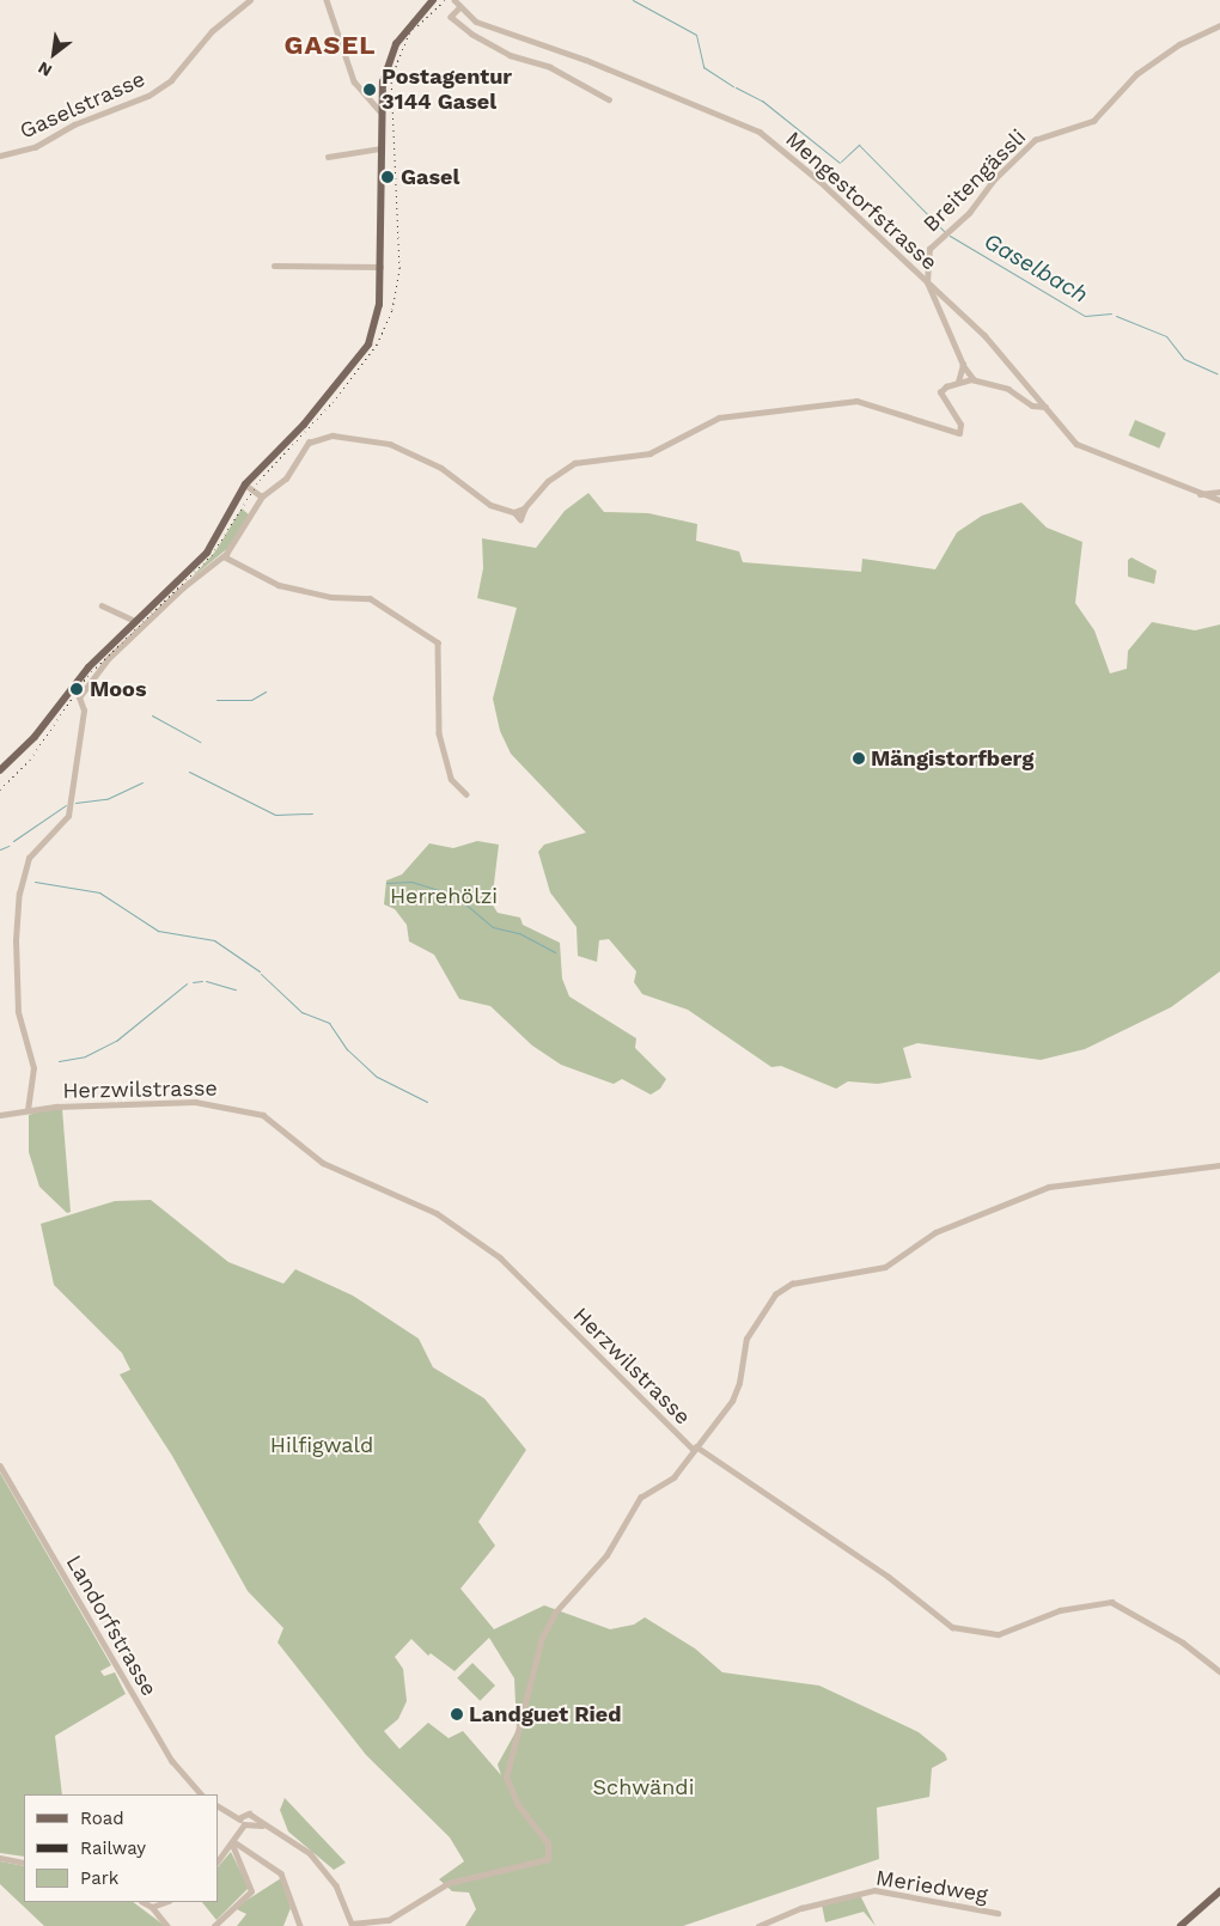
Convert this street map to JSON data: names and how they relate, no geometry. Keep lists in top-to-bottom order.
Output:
{
  "streets": {
    "street": [
      "Gaselstrasse",
      "Breitengässli",
      "Mengestorfstrasse",
      "Herzwilstrasse",
      "Landorfstrasse",
      "Meriedweg"
    ]
  },
  "crossings": [
    ["Breitengässli", "Mengestorfstrasse"]
  ],
  "districts": ["GASEL"],
  "water": ["Gaselbach"],
  "parks": ["Herrehölzi", "Hilfigwald", "Schwändi"],
  "places": [
    "Postagentur 3144 Gasel",
    "Gasel",
    "Moos",
    "Mängistorfberg",
    "Landguet Ried"
  ],
  "legend": ["Road", "Railway", "Park"],
  "north": "bottom left"
}
